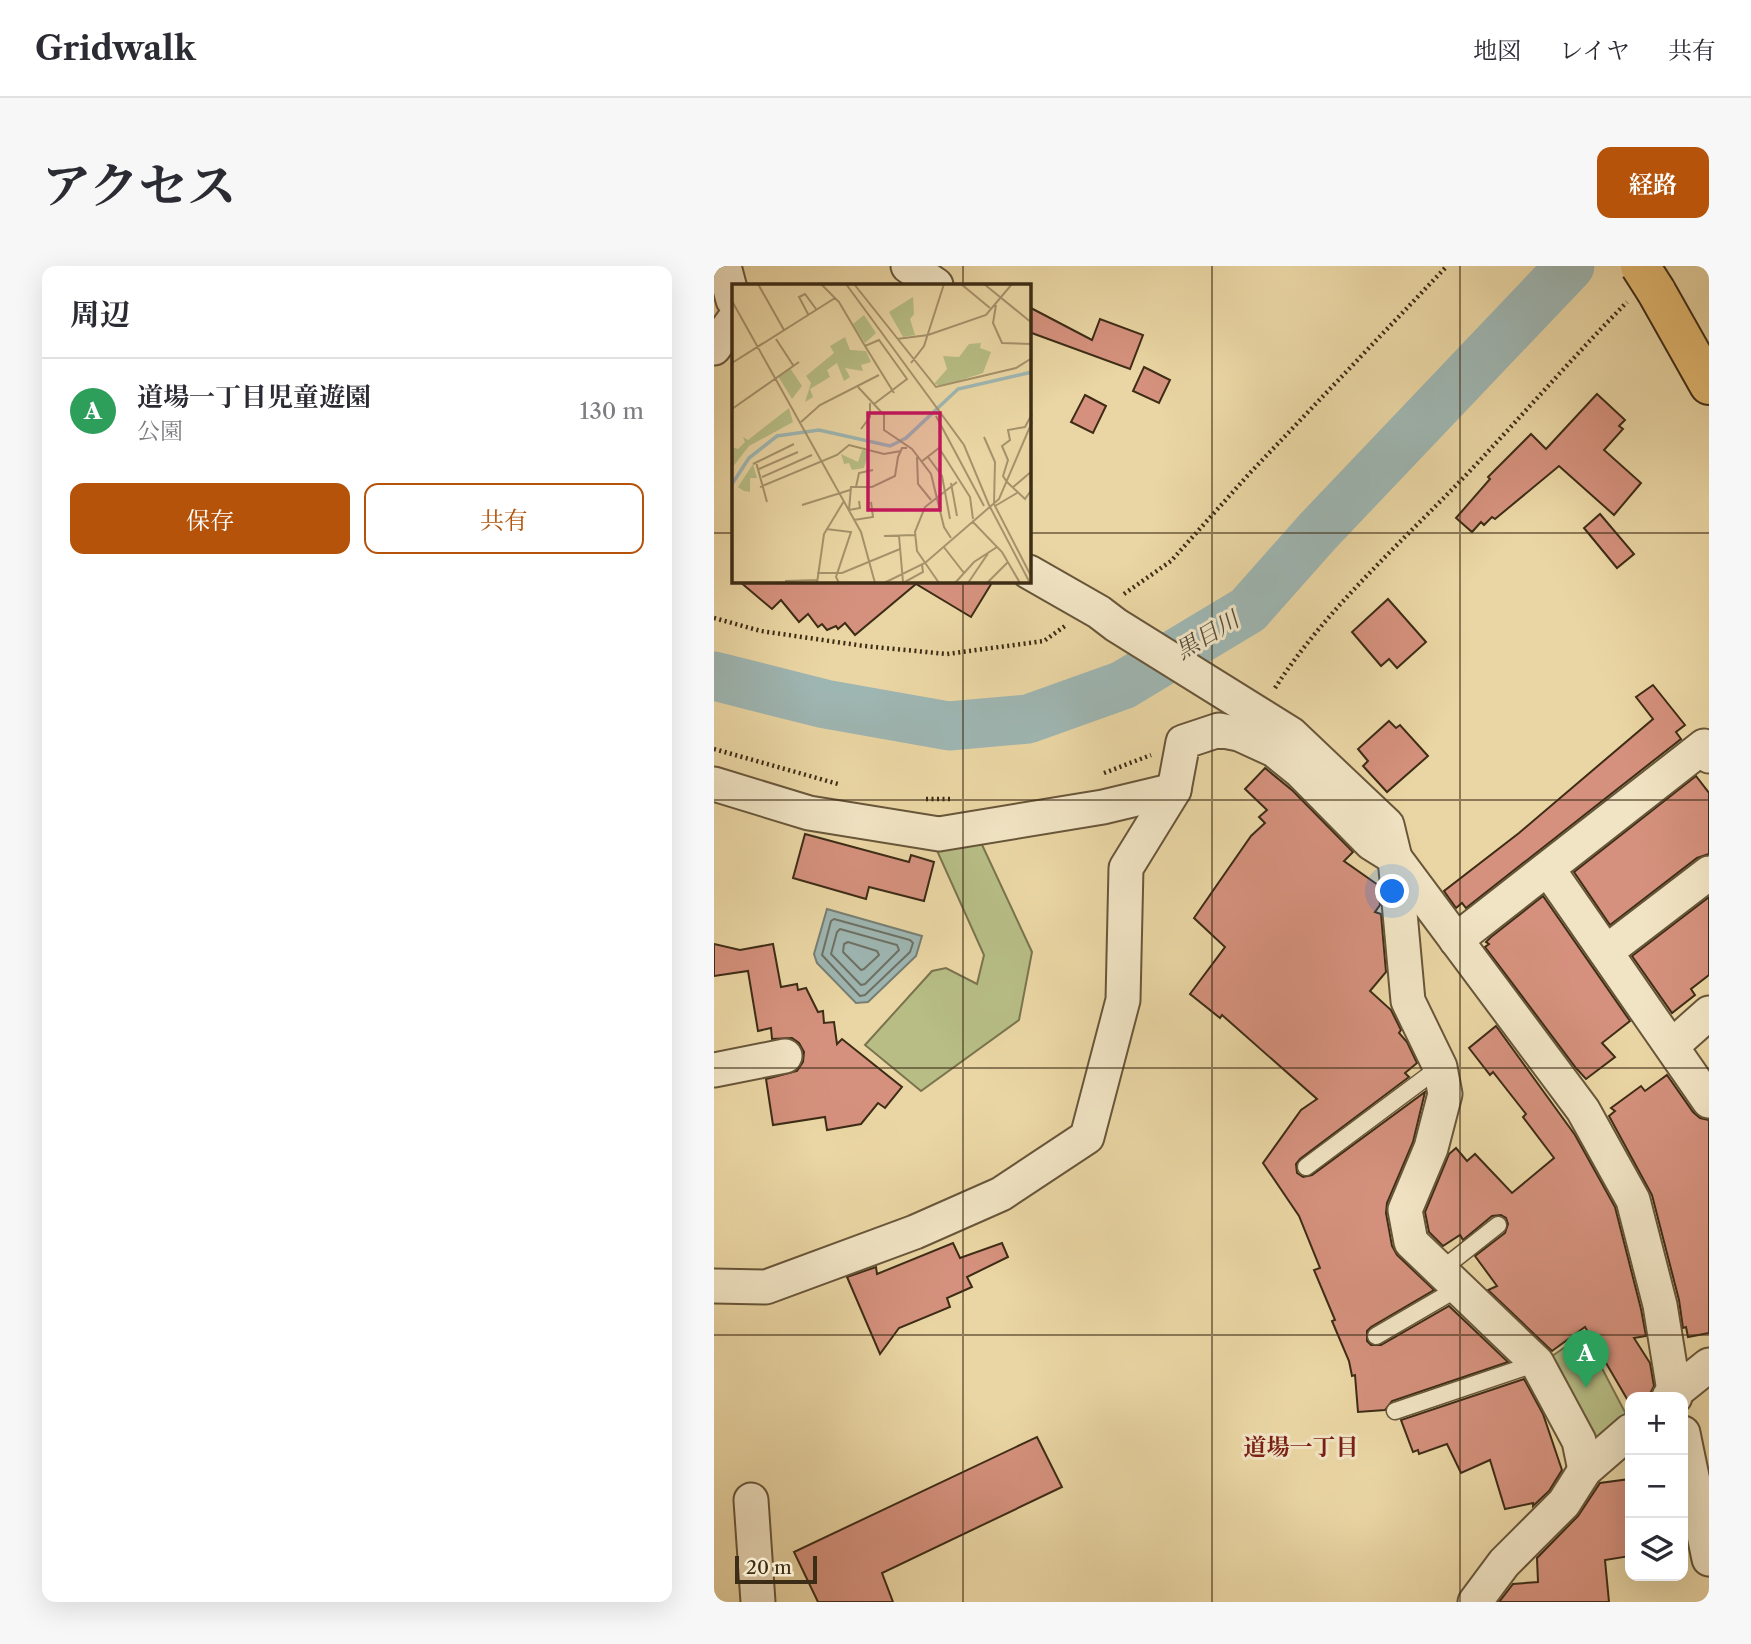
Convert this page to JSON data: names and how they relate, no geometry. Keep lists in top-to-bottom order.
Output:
{
  "districts": ["道場一丁目"],
  "water": ["黒目川"],
  "scale_bar": "20 m",
  "page": {
    "header": "Gridwalk",
    "nav": ["地図", "レイヤ", "共有"],
    "title": "アクセス",
    "buttons": [
      "経路",
      ["保存", "共有"]
    ],
    "heading": "周辺",
    "list": [
      {
        "mark": "A",
        "name": "道場一丁目児童遊園",
        "note": "公園",
        "value": "130 m"
      }
    ],
    "pins": "A",
    "map_buttons": ["+", "−"],
    "scale": "20 m"
  }
}
